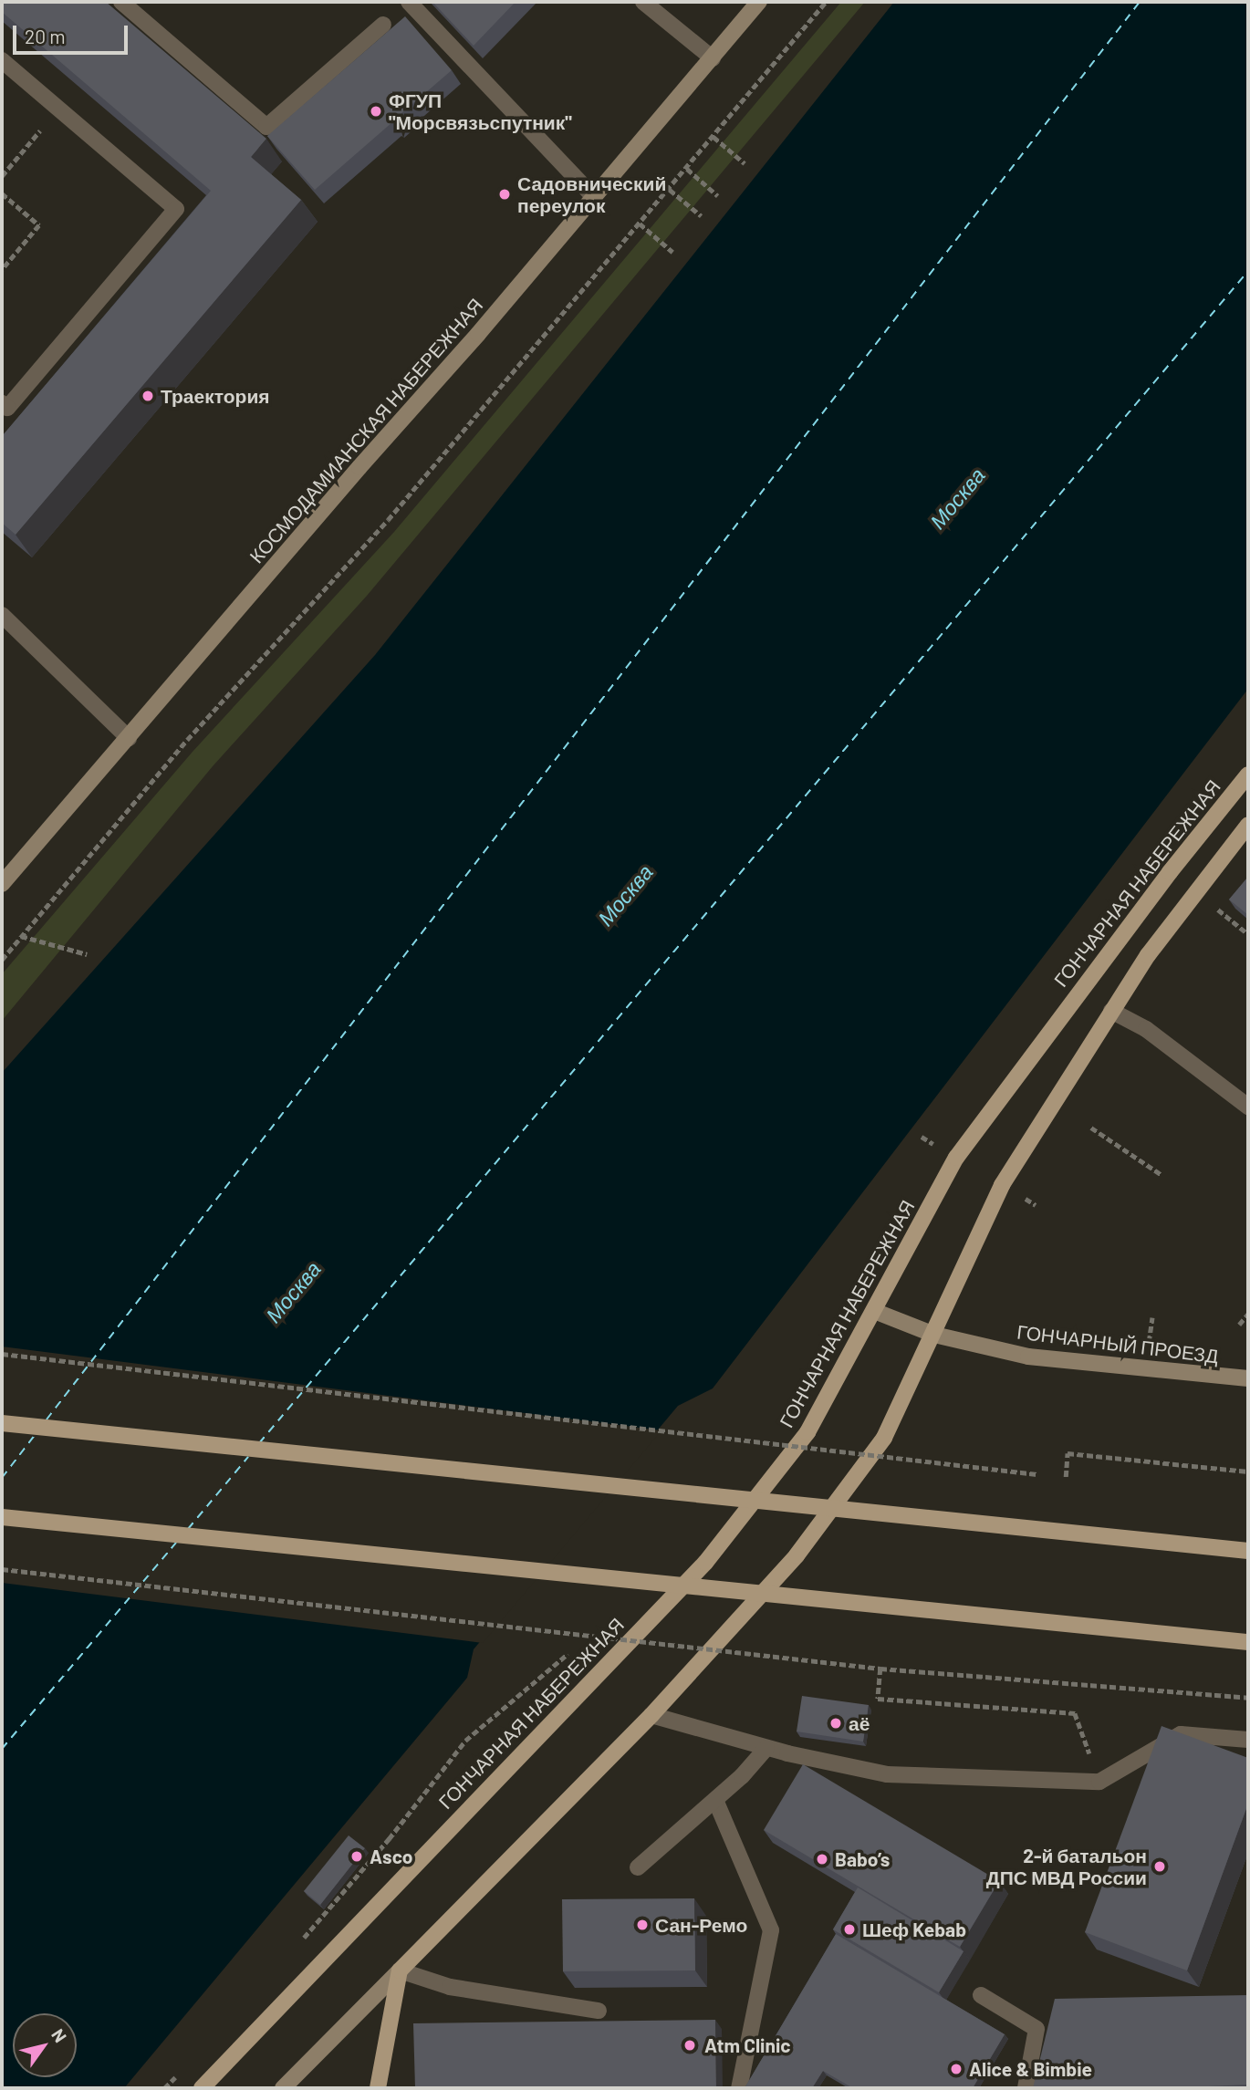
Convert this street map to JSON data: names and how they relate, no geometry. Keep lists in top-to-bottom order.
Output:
{
  "streets": {
    "main road": ["КОСМОДАМИАНСКАЯ НАБЕРЕЖНАЯ", "ГОНЧАРНАЯ НАБЕРЕЖНАЯ", "ГОНЧАРНЫЙ ПРОЕЗД"]
  },
  "crossings": [
    ["ГОНЧАРНАЯ НАБЕРЕЖНАЯ", "ГОНЧАРНЫЙ ПРОЕЗД"]
  ],
  "water": ["Москва"],
  "places": [
    "ФГУП \"Морсвязьспутник\"",
    "Садовнический переулок",
    "Траектория",
    "аё",
    "Asco",
    "Babo’s",
    "2-й батальон ДПС МВД России",
    "Сан-Ремо",
    "Шеф Kebab",
    "Atm Clinic",
    "Alice & Bimbie"
  ],
  "scale_bar": "20 m",
  "north": "top right"
}
